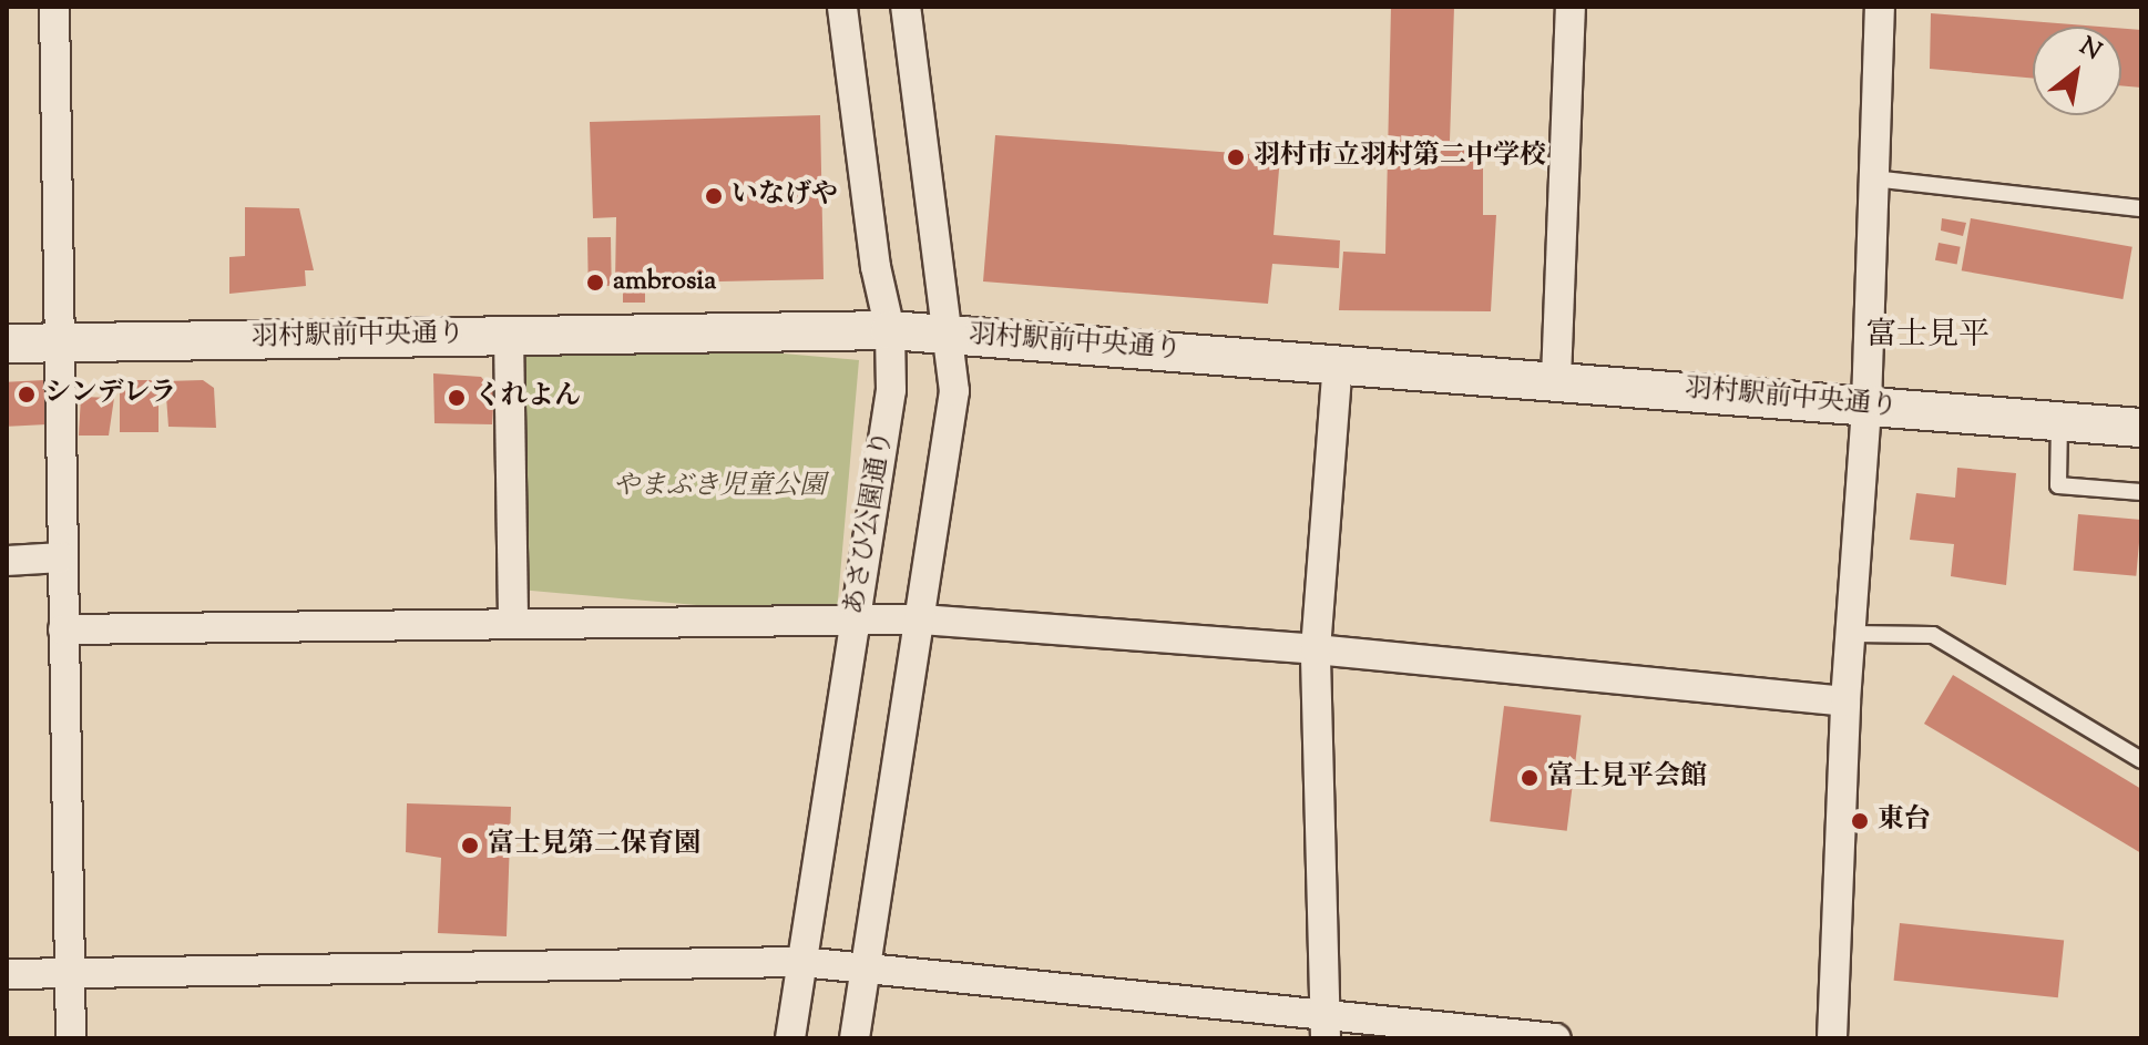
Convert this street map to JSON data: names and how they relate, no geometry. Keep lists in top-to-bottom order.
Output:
{
  "streets": {
    "street": ["羽村駅前中央通り", "あさひ公園通り"]
  },
  "crossings": [
    ["羽村駅前中央通り", "あさひ公園通り"]
  ],
  "districts": ["富士見平"],
  "parks": ["やまぶき児童公園"],
  "places": [
    "羽村市立羽村第二中学校",
    "いなげや",
    "ambrosia",
    "シンデレラ",
    "くれよん",
    "富士見平会館",
    "東台",
    "富士見第二保育園"
  ],
  "north": "top right"
}
